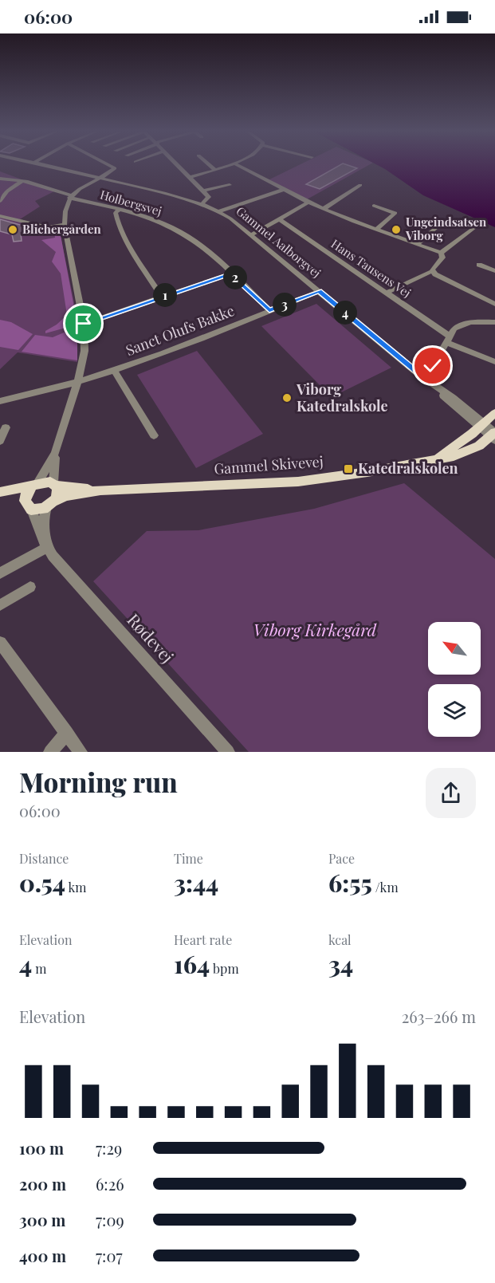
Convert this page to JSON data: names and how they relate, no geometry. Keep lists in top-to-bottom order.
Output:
{
  "streets": {
    "main road": ["Gammel Skivevej"],
    "street": [
      "Holbergsvej",
      "Gammel Aalborgvej",
      "Hans Tausens Vej",
      "Sanct Olufs Bakke",
      "Rødevej"
    ]
  },
  "crossings": [
    ["Holbergsvej", "Sanct Olufs Bakke"],
    ["Gammel Aalborgvej", "Sanct Olufs Bakke"],
    ["Gammel Aalborgvej", "Gammel Skivevej"],
    ["Gammel Skivevej", "Rødevej"]
  ],
  "parks": ["Viborg Kirkegård"],
  "places": {
    "other": ["Blichergården", "Ungeindsatsen Viborg", "Viborg Katedralskole"],
    "transit": ["Katedralskolen"]
  },
  "north": "top left",
  "page": {
    "status": "06:00",
    "pins": [
      "2",
      "1",
      "3",
      "4"
    ],
    "heading": ["Morning run", "06:00"],
    "stats": [
      ["Distance", "0.54 km"],
      ["Time", "3:44"],
      ["Pace", "6:55 /km"],
      ["Elevation", "4 m"],
      ["Heart rate", "164 bpm"],
      ["kcal", "34"]
    ],
    "chart": ["Elevation", "263–266 m"],
    "list": [
      {
        "name": "100 m",
        "note": "7:29"
      },
      {
        "name": "200 m",
        "note": "6:26"
      },
      {
        "name": "300 m",
        "note": "7:09"
      },
      {
        "name": "400 m",
        "note": "7:07"
      }
    ]
  }
}
